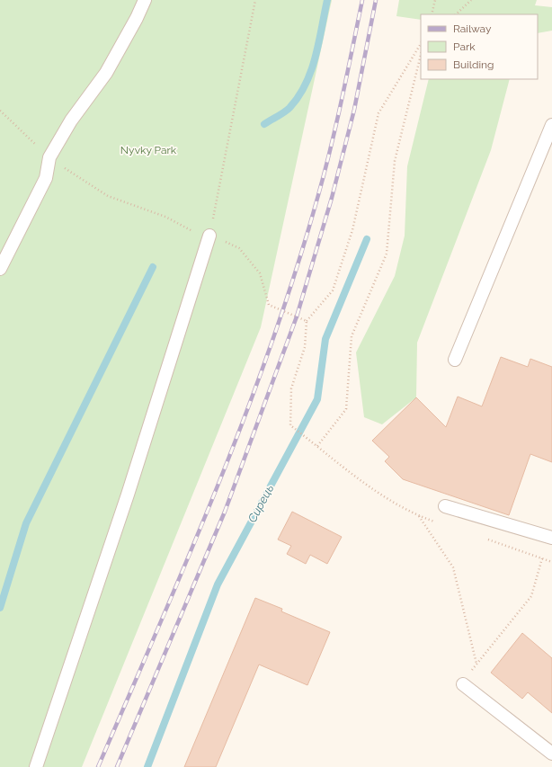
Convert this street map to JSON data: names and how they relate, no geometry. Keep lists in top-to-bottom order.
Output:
{
  "water": ["Сирець"],
  "parks": ["Nyvky Park"],
  "legend": ["Railway", "Park", "Building"]
}
